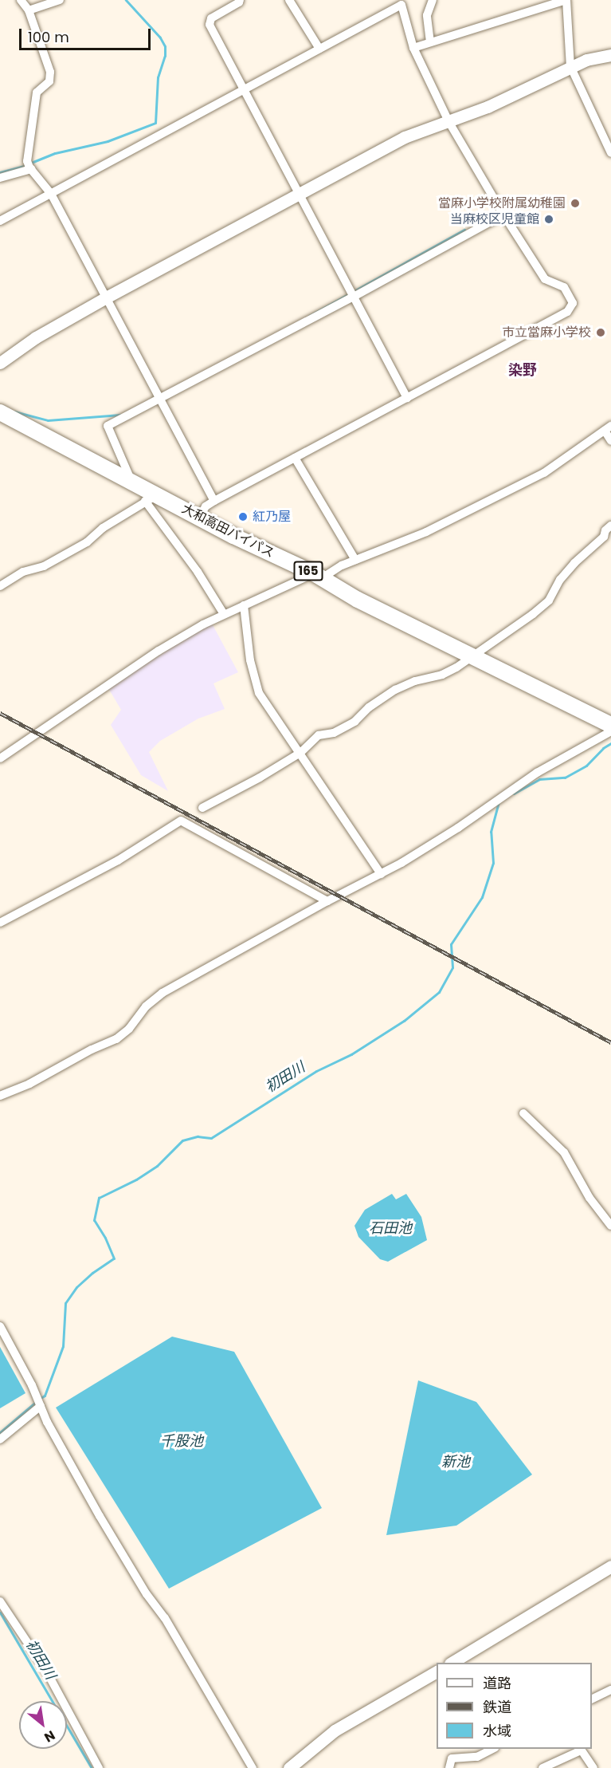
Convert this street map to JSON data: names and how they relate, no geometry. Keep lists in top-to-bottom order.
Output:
{
  "streets": {
    "highway": ["大和高田バイパス", "165"]
  },
  "districts": ["染野"],
  "water": [
    "初田川",
    "石田池",
    "千股池",
    "新池"
  ],
  "places": [
    "當麻小学校附属幼稚園",
    "当麻校区児童館",
    "市立當麻小学校",
    "紅乃屋"
  ],
  "legend": ["道路", "鉄道", "水域"],
  "scale_bar": "100 m",
  "north": "bottom right"
}
